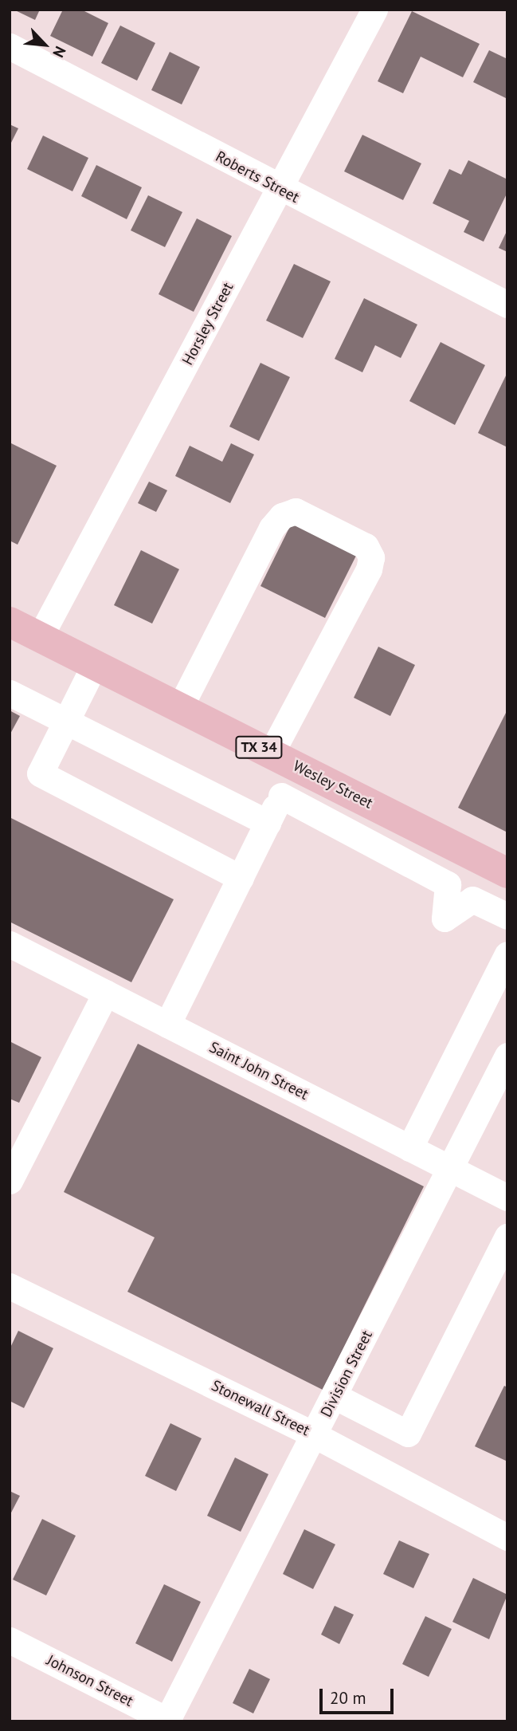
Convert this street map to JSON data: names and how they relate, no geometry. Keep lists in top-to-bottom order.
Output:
{
  "streets": {
    "main road": ["TX 34", "Wesley Street"],
    "street": [
      "Roberts Street",
      "Horsley Street",
      "Saint John Street",
      "Division Street",
      "Stonewall Street",
      "Johnson Street"
    ]
  },
  "crossings": [
    ["Roberts Street", "Horsley Street"],
    ["Horsley Street", "Wesley Street"],
    ["Saint John Street", "Division Street"],
    ["Division Street", "Stonewall Street"],
    ["Division Street", "Johnson Street"]
  ],
  "scale_bar": "20 m",
  "north": "bottom right"
}
